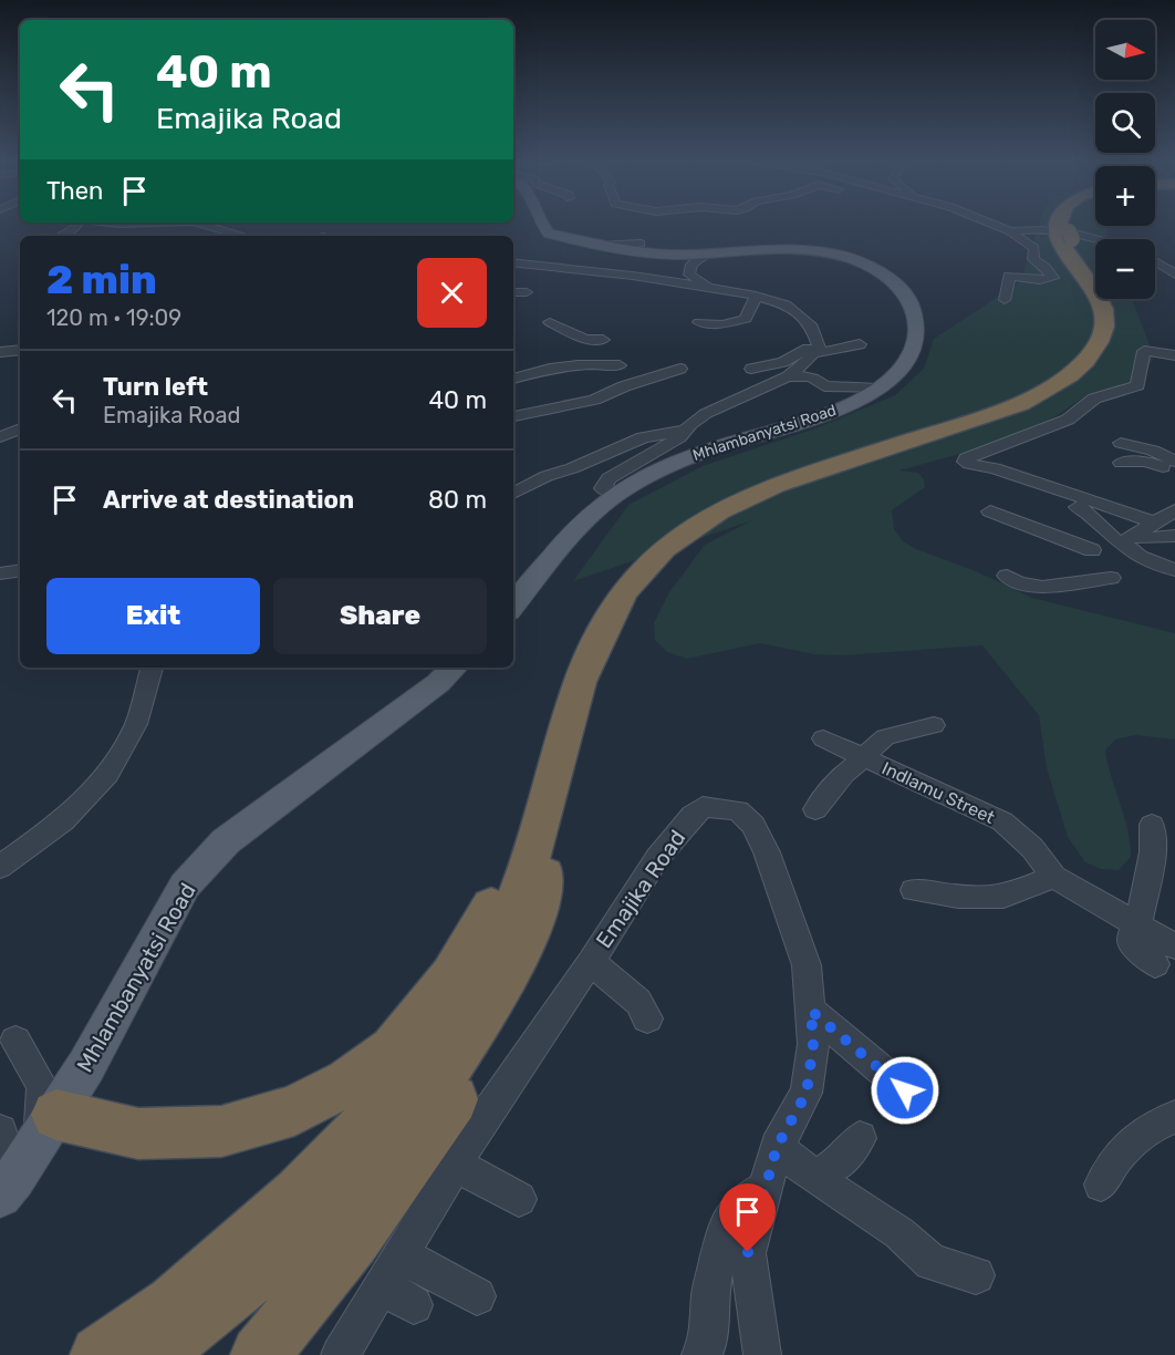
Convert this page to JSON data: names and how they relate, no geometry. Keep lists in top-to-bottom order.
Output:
{
  "streets": {
    "main road": ["Mhlambanyatsi Road"],
    "street": ["Indlamu Street", "Emajika Road"]
  },
  "north": "right",
  "page": {
    "map_buttons": ["+", "−"],
    "turn": ["40 m", "Emajika Road"],
    "then": "Then",
    "heading": ["2 min", "120 m · 19:09"],
    "list": [
      {
        "name": "Turn left",
        "note": "Emajika Road",
        "value": "40 m"
      },
      {
        "name": "Arrive at destination",
        "value": "80 m"
      }
    ],
    "buttons": ["Exit", "Share"]
  }
}
